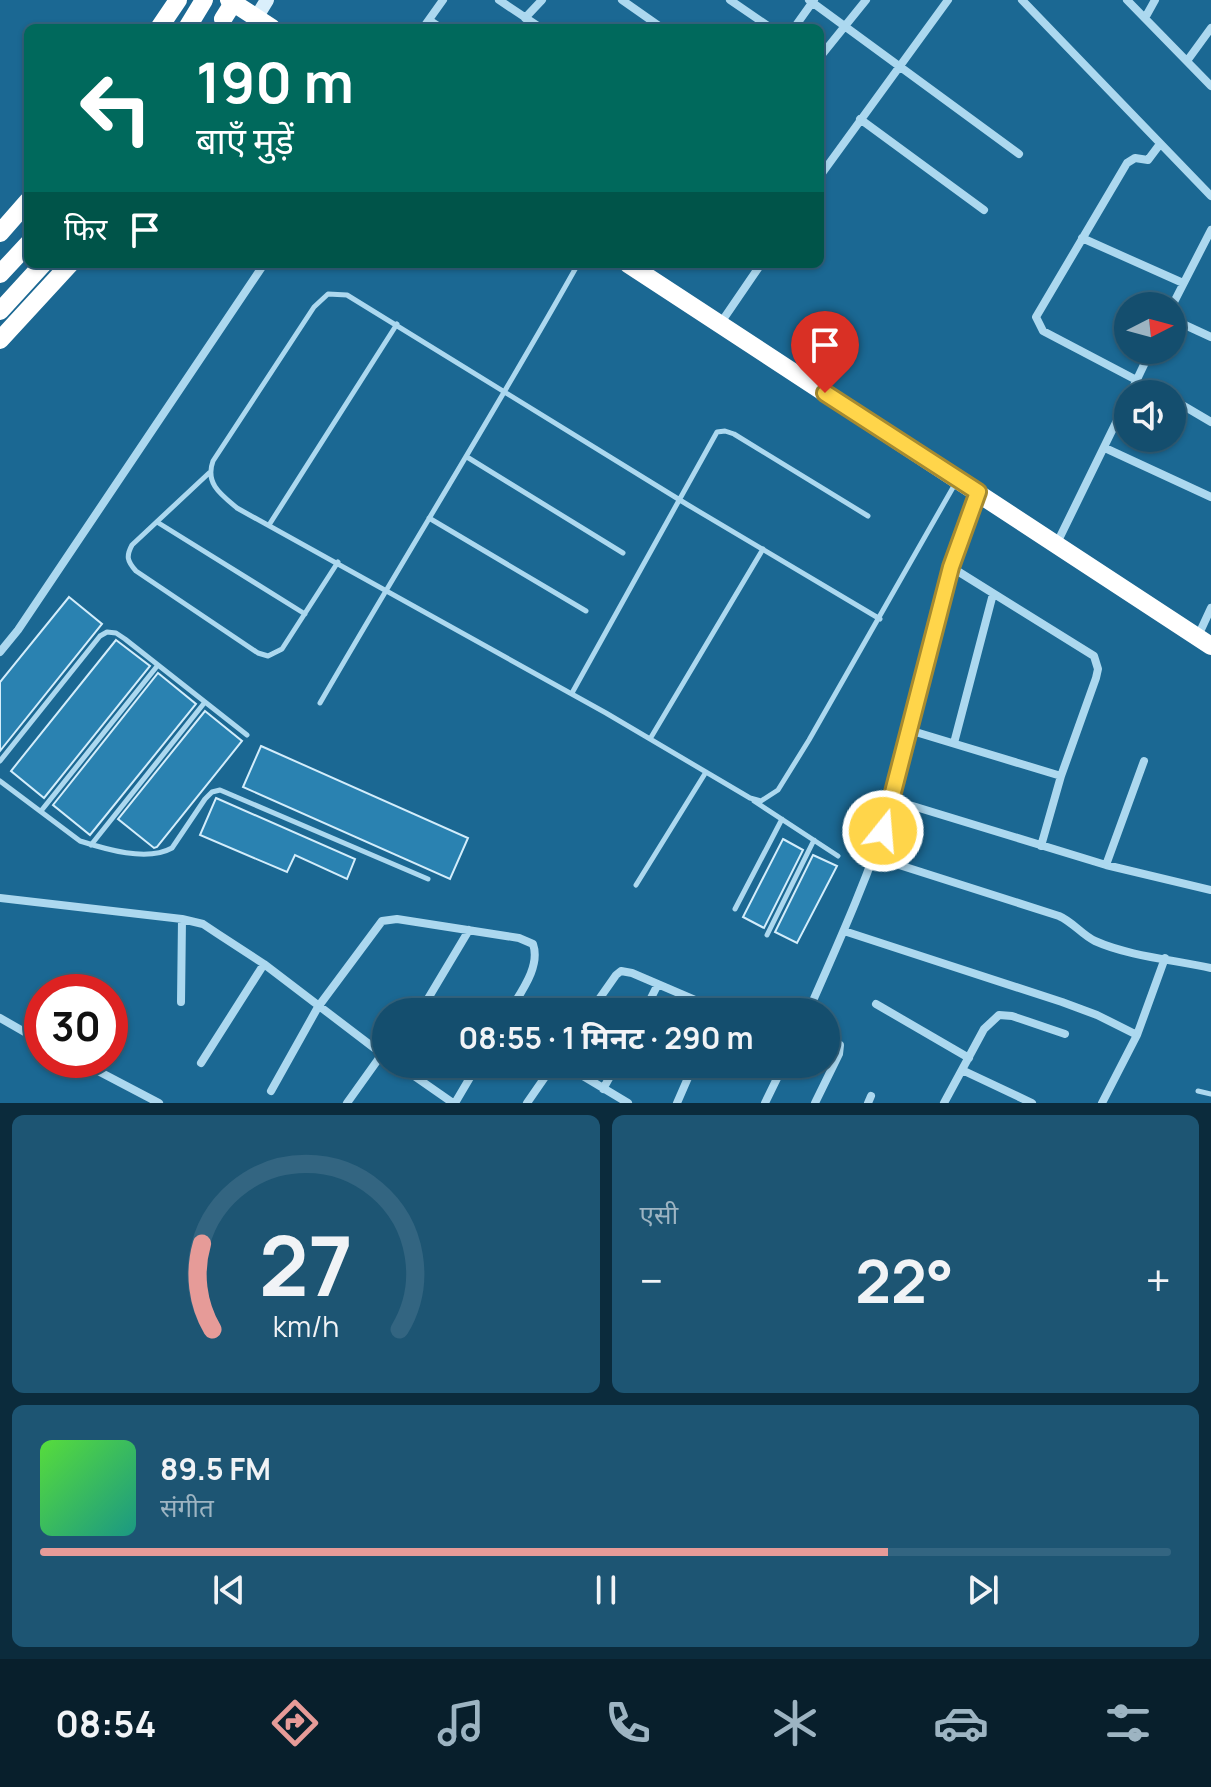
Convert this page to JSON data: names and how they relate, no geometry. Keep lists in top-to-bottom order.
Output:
{
  "north": "right",
  "page": {
    "turn": ["190 m", "बाएँ मुड़ें"],
    "then": "फिर",
    "limit": "30",
    "trip": "08:55 · 1 मिनट · 290 m",
    "tile": "एसी",
    "heat": ["−", "22°", "+"],
    "song": ["89.5 FM", "संगीत"],
    "tabs": "08:54",
    "gauge": ["27", "km/h"]
  }
}
